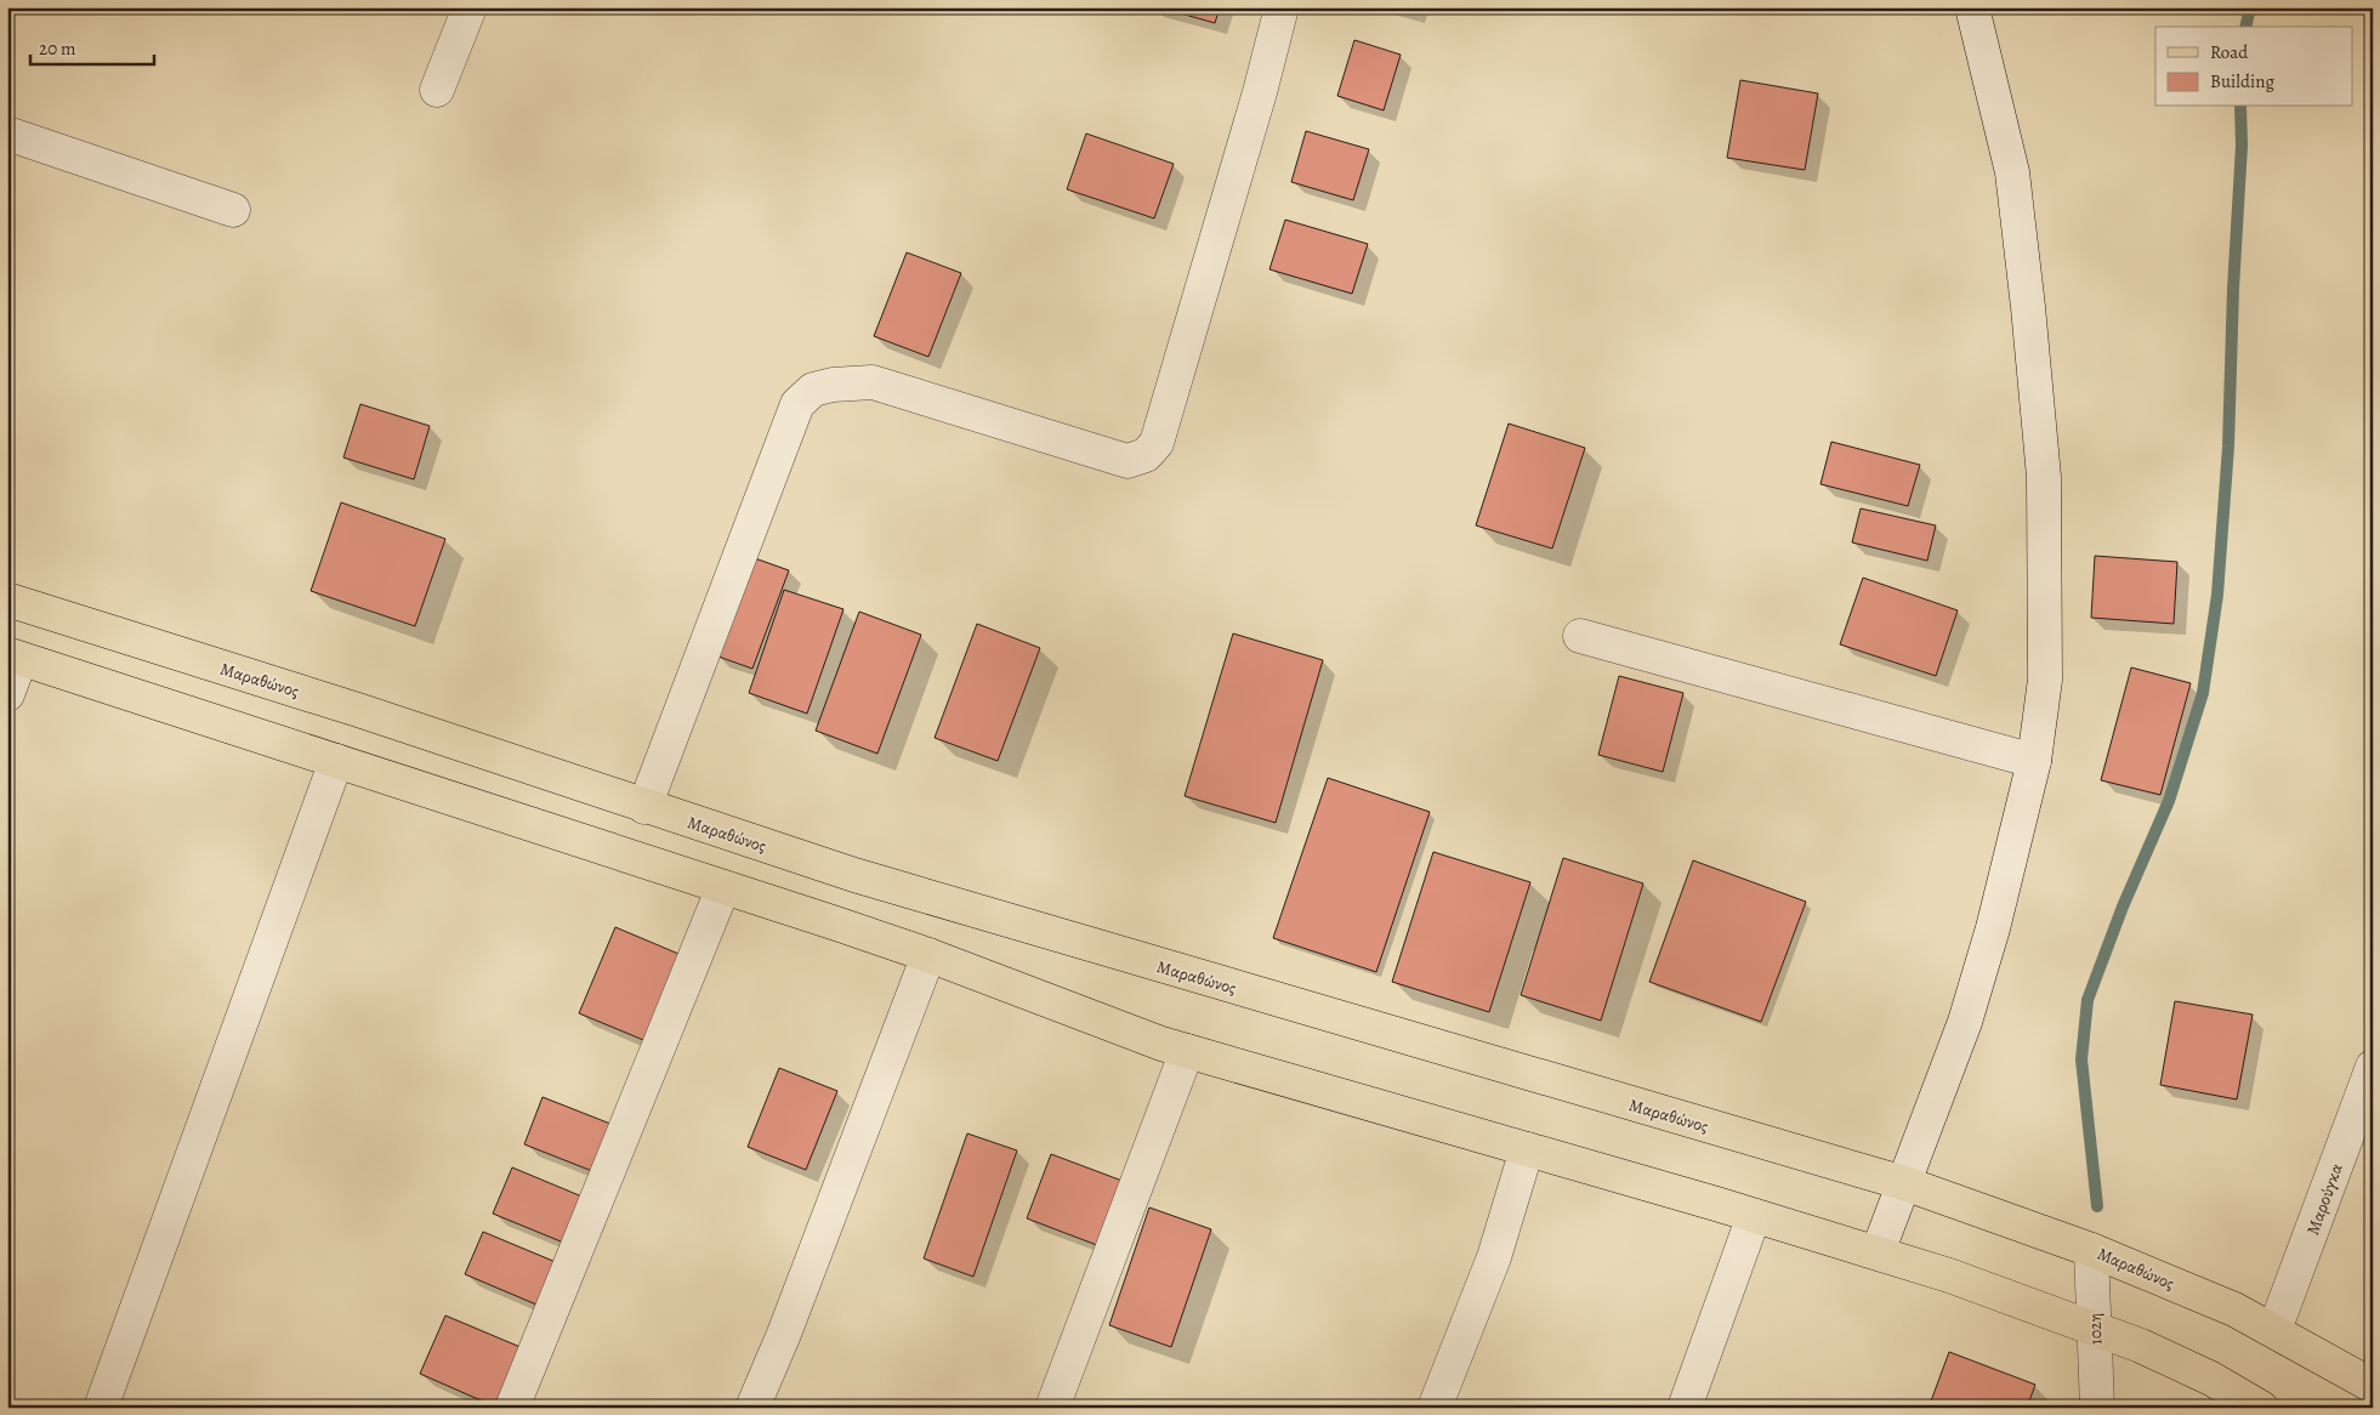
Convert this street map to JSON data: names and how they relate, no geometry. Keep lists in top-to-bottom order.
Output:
{
  "streets": {
    "main road": ["Μαραθώνος"],
    "street": ["Μαρούγκα", "102η"]
  },
  "crossings": [
    ["Μαραθώνος", "Μαρούγκα"],
    ["Μαραθώνος", "102η"]
  ],
  "legend": ["Road", "Building"],
  "scale_bar": "20 m"
}
